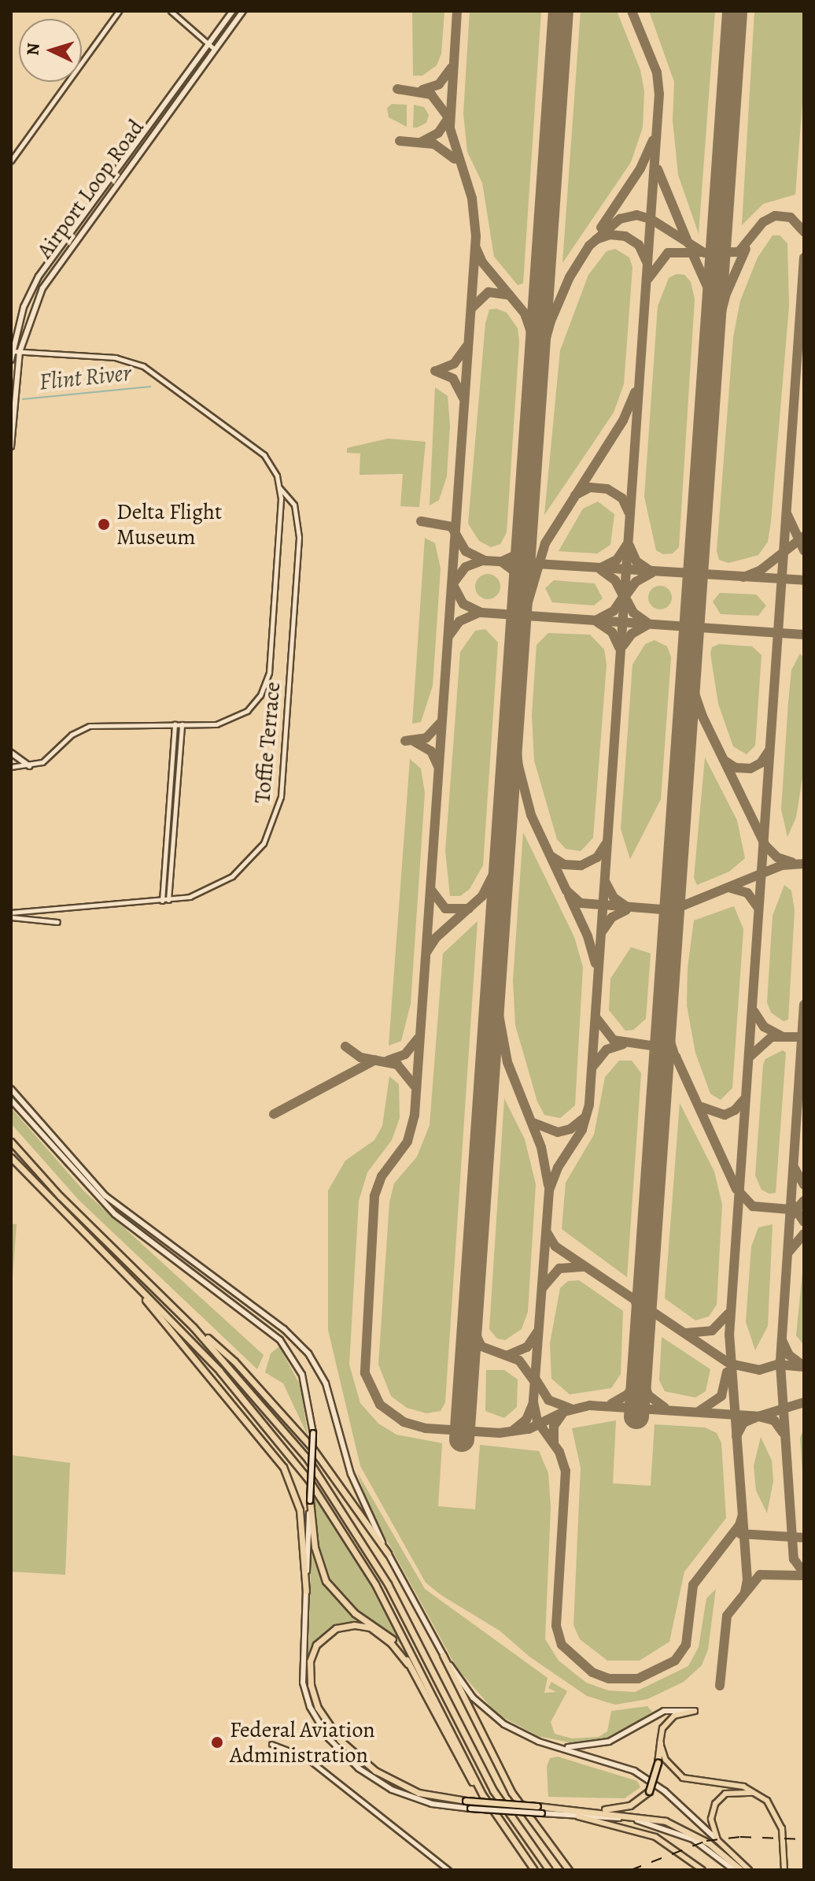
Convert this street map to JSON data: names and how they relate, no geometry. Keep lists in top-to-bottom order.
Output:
{
  "streets": {
    "main road": ["Airport Loop Road"],
    "street": ["Toffie Terrace"]
  },
  "crossings": [
    ["Airport Loop Road", "Toffie Terrace"]
  ],
  "water": ["Flint River"],
  "places": ["Delta Flight Museum", "Federal Aviation Administration"],
  "north": "left"
}
